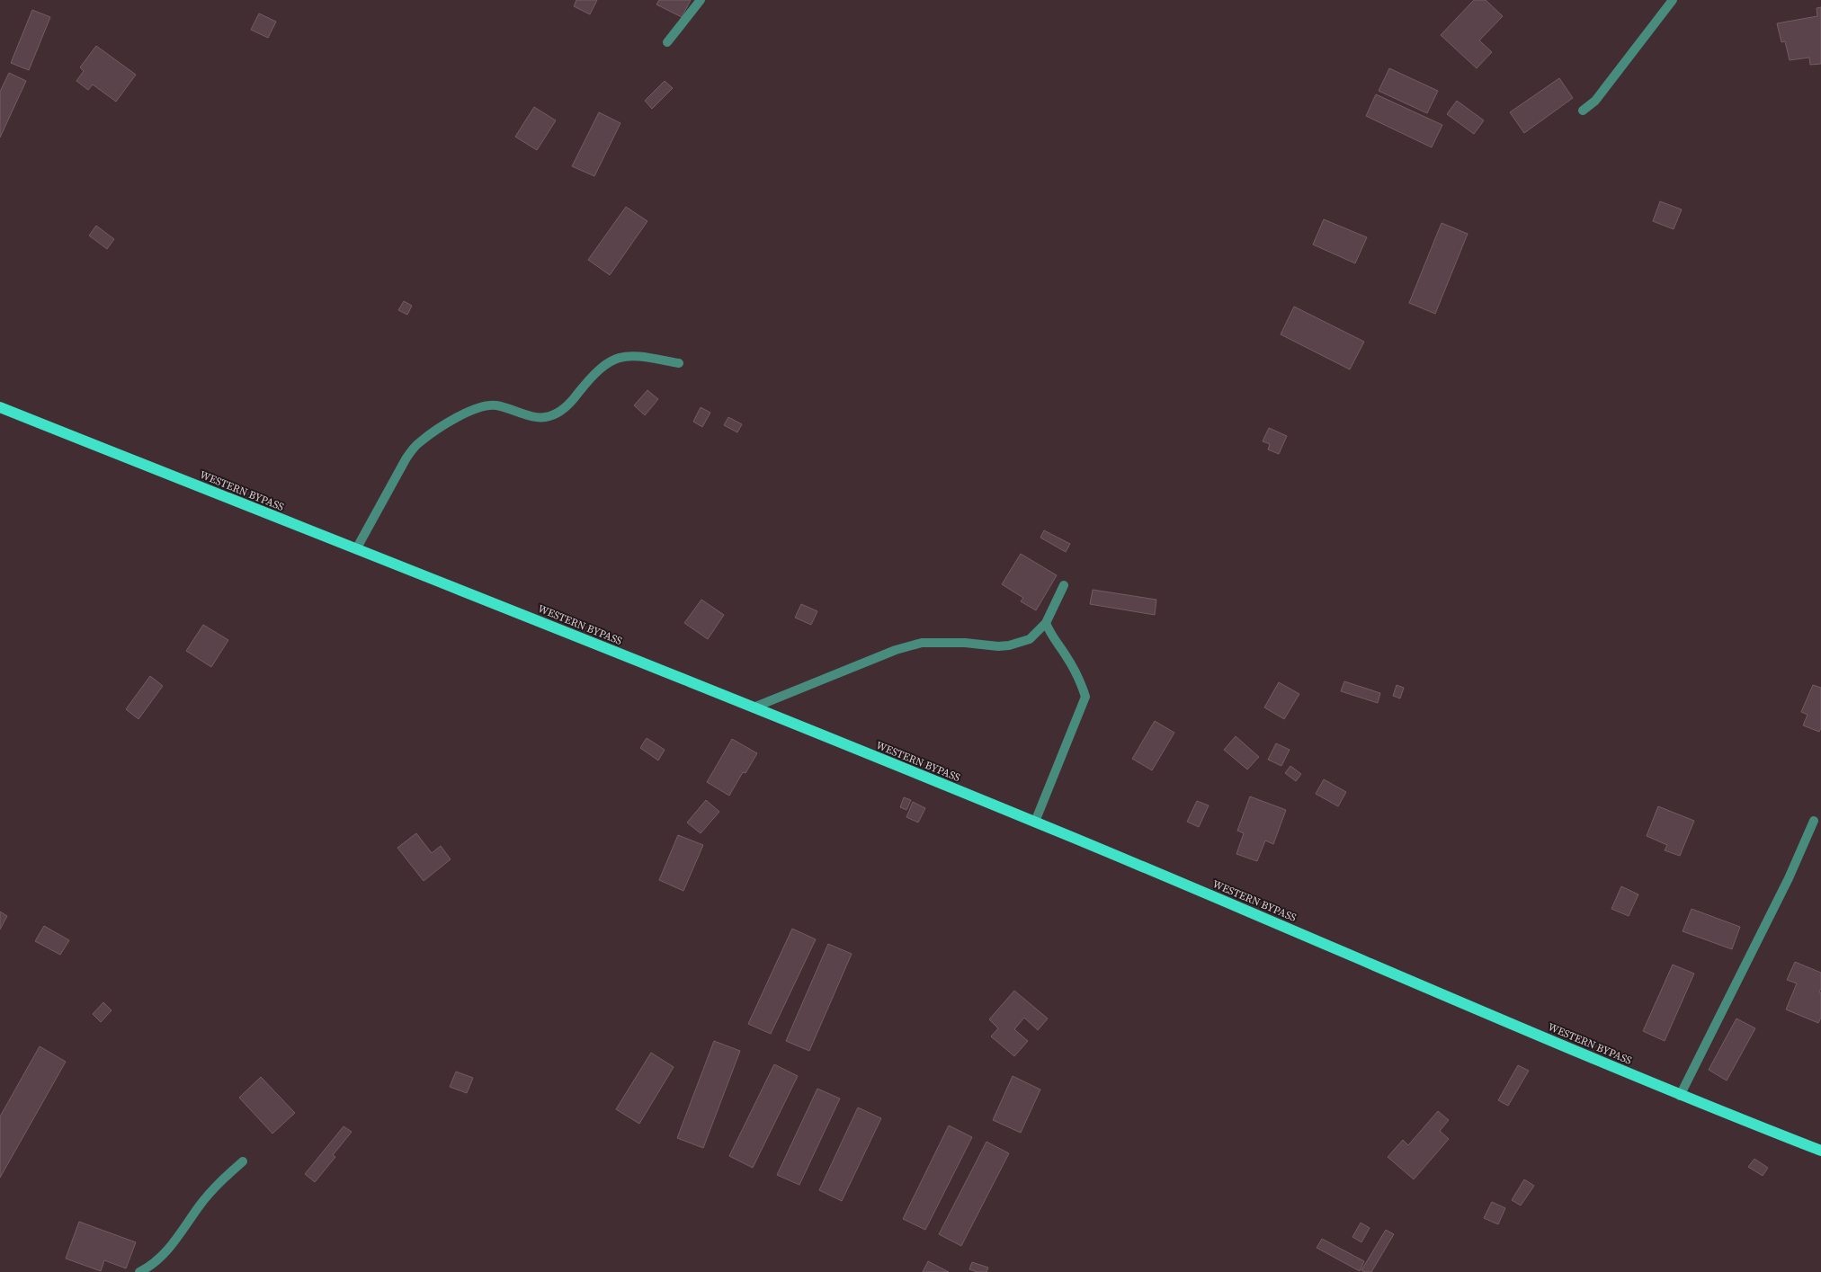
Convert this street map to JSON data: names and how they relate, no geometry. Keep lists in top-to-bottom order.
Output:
{
  "streets": {
    "main road": ["WESTERN BYPASS"]
  }
}
